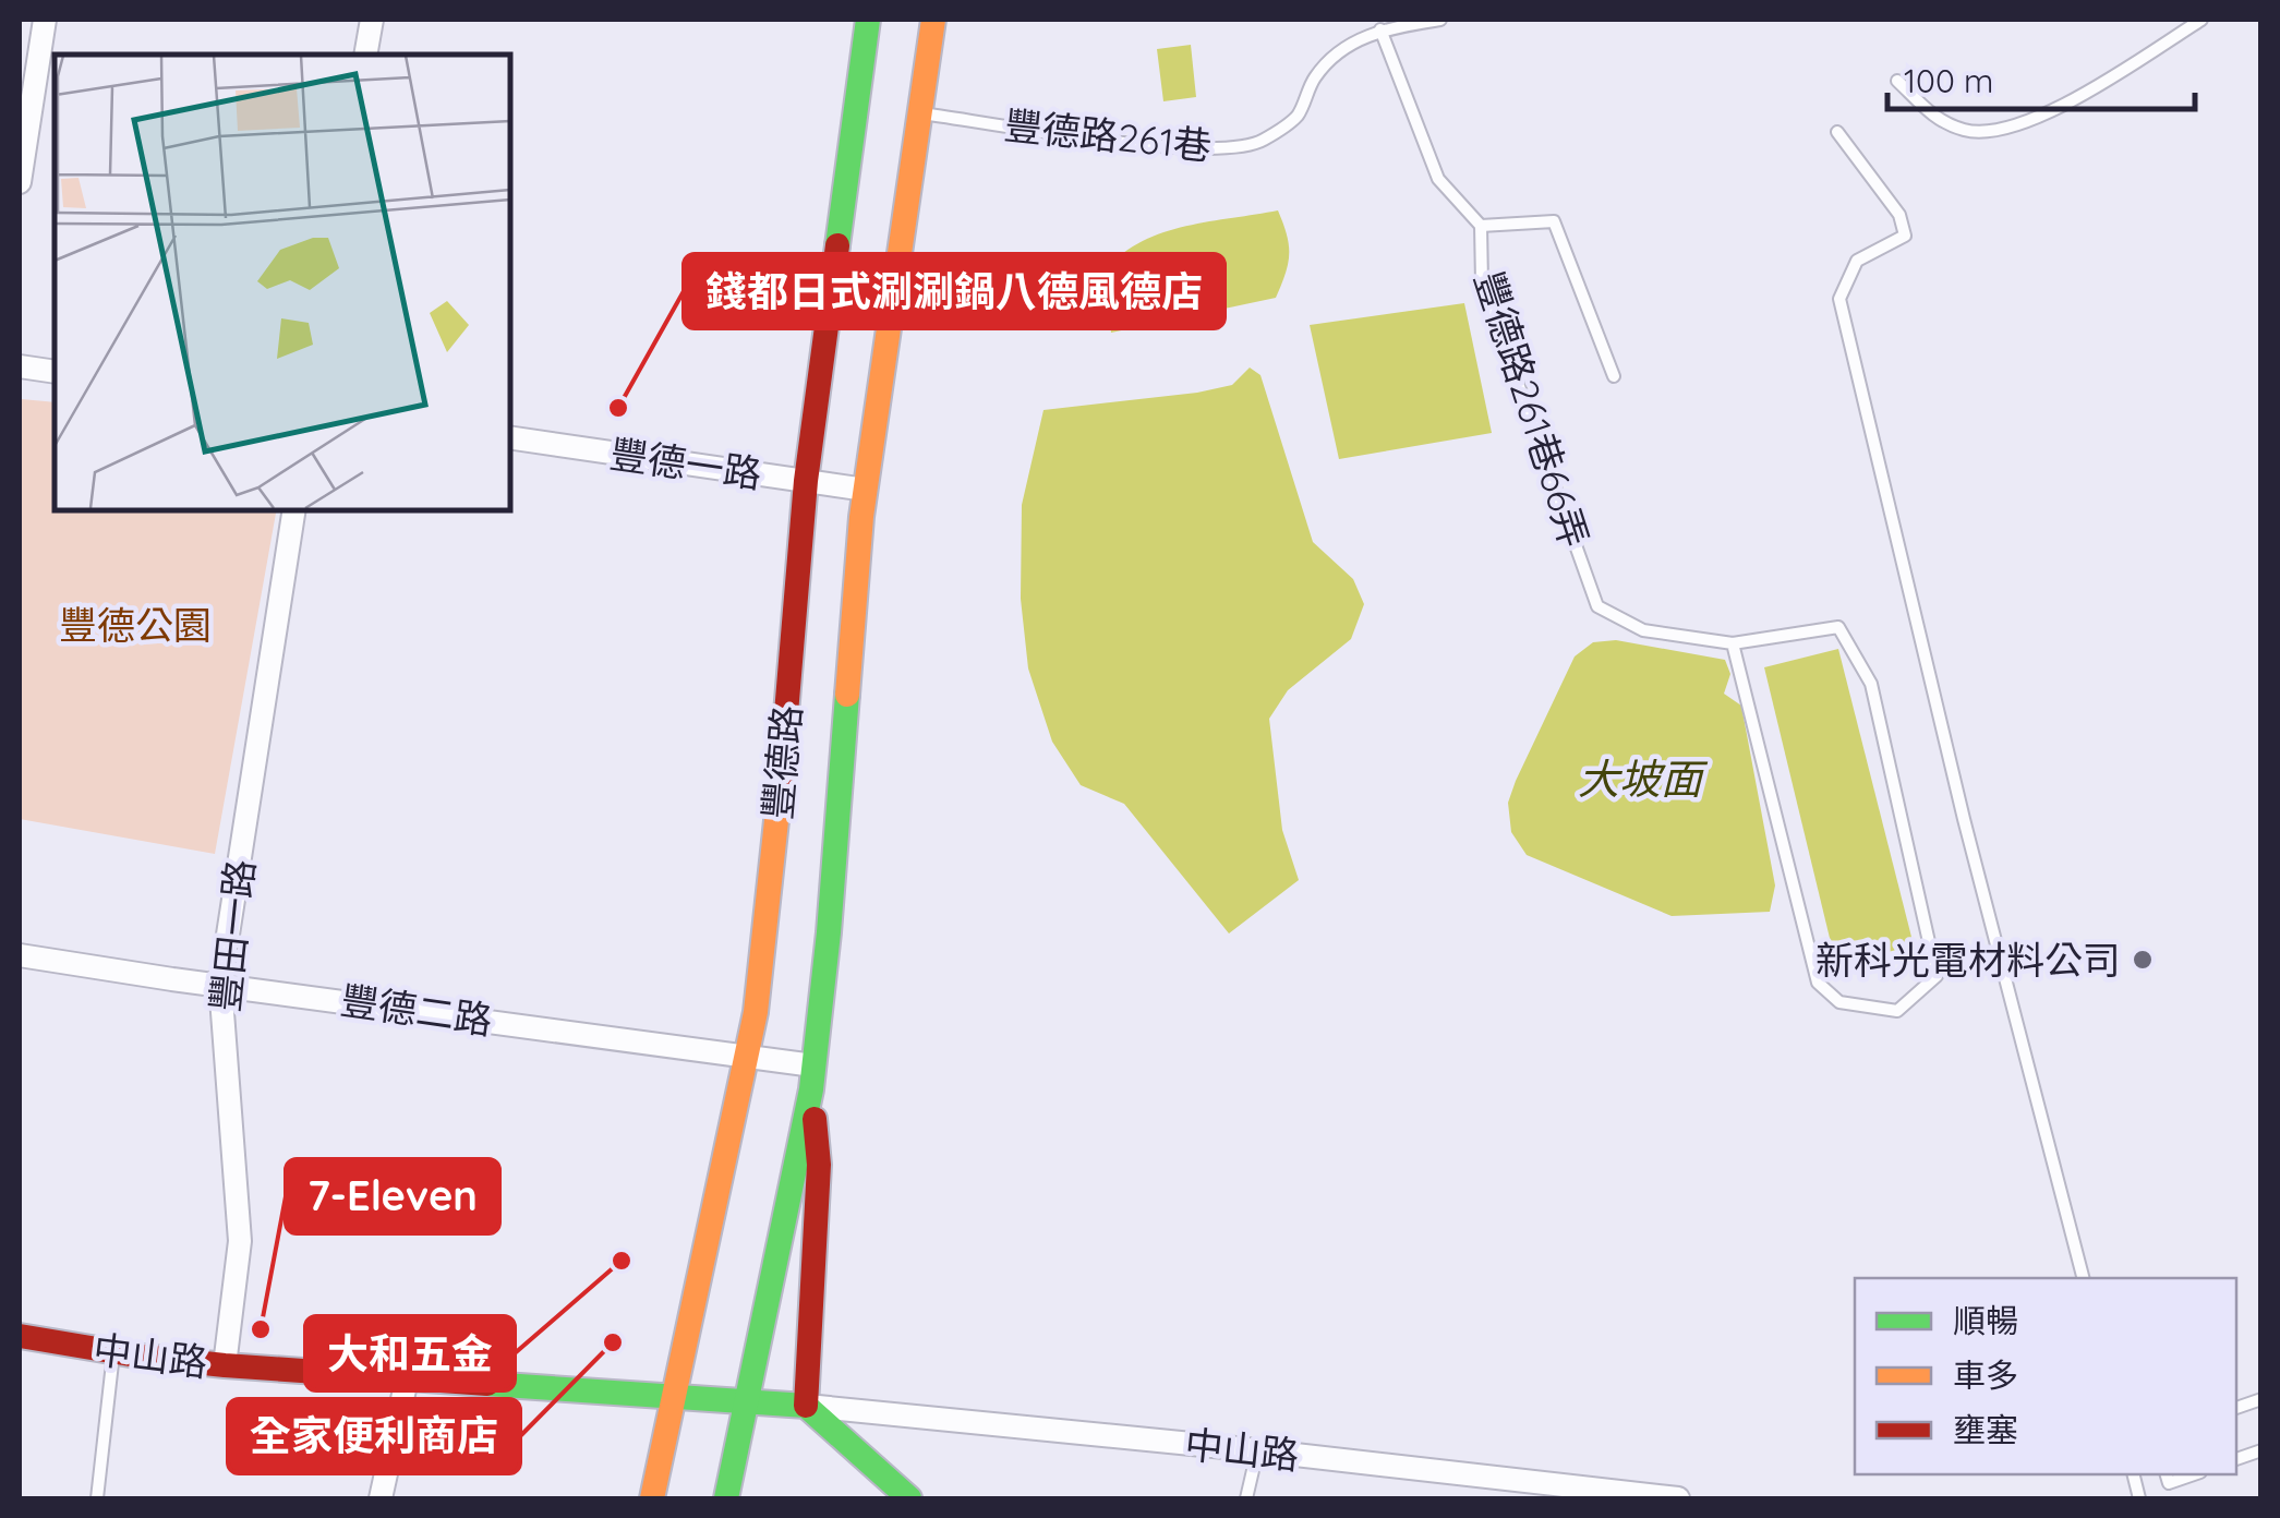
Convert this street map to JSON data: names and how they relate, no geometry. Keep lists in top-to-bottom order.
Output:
{
  "streets": {
    "main road": ["豐德路", "中山路"],
    "street": ["豐德一路", "豐田一路", "豐德二路"],
    "lane": ["豐德路261巷", "豐德路261巷66弄"]
  },
  "crossings": [
    ["豐德路261巷", "豐德路261巷66弄"],
    ["豐德路261巷", "豐德路"],
    ["豐德一路", "豐德路"],
    ["豐德路", "豐德二路"],
    ["豐德路", "中山路"],
    ["豐田一路", "豐德二路"],
    ["豐田一路", "中山路"]
  ],
  "water": ["大坡面"],
  "parks": ["豐德公園"],
  "places": [
    "錢都日式涮涮鍋八德風德店",
    "新科光電材料公司",
    "大和五金",
    "7-Eleven",
    "全家便利商店"
  ],
  "legend": ["順暢", "車多", "壅塞"],
  "scale_bar": "100 m"
}
